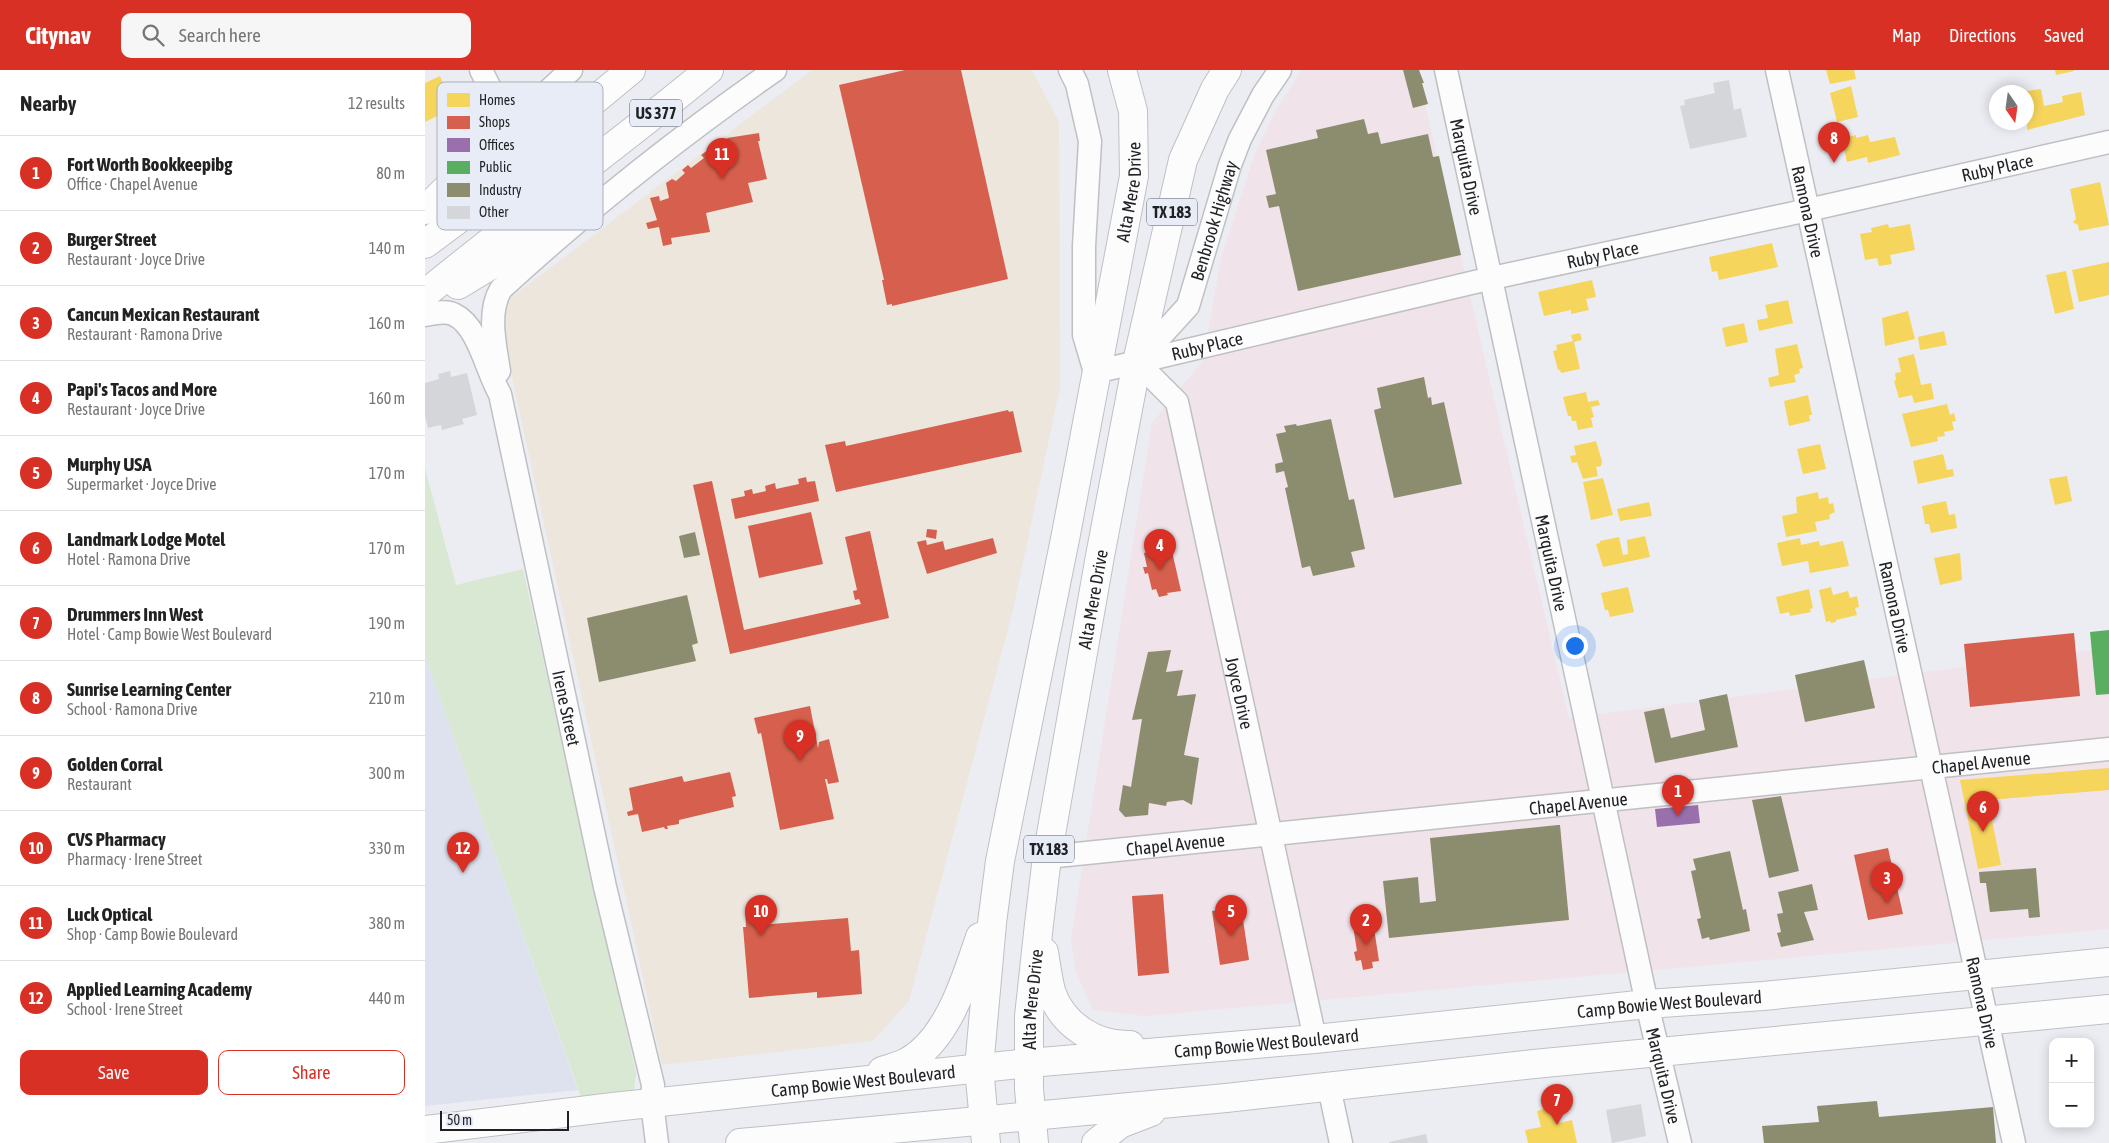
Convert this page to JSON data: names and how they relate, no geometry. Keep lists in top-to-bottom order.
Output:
{
  "streets": {
    "main road": [
      "US 377",
      "Alta Mere Drive",
      "TX 183",
      "Camp Bowie West Boulevard"
    ],
    "street": [
      "Marquita Drive",
      "Ruby Place",
      "Ramona Drive",
      "Benbrook Highway",
      "Joyce Drive",
      "Irene Street",
      "Chapel Avenue"
    ]
  },
  "crossings": [
    ["Marquita Drive", "Ruby Place"],
    ["Marquita Drive", "Chapel Avenue"],
    ["Marquita Drive", "Camp Bowie West Boulevard"],
    ["Ruby Place", "Alta Mere Drive"],
    ["Ruby Place", "Ramona Drive"],
    ["Ruby Place", "Benbrook Highway"],
    ["Ruby Place", "Joyce Drive"],
    ["Alta Mere Drive", "Benbrook Highway"],
    ["Alta Mere Drive", "Joyce Drive"],
    ["Alta Mere Drive", "Chapel Avenue"],
    ["Alta Mere Drive", "Camp Bowie West Boulevard"],
    ["Ramona Drive", "Chapel Avenue"],
    ["Ramona Drive", "Camp Bowie West Boulevard"],
    ["Benbrook Highway", "Joyce Drive"],
    ["Joyce Drive", "Chapel Avenue"],
    ["Joyce Drive", "Camp Bowie West Boulevard"],
    ["Irene Street", "Camp Bowie West Boulevard"]
  ],
  "legend": [
    "Homes",
    "Shops",
    "Offices",
    "Public",
    "Industry",
    "Other"
  ],
  "scale_bar": "50 m",
  "north": "bottom",
  "page": {
    "header": "Citynav",
    "search": "Search here",
    "nav": ["Map", "Directions", "Saved"],
    "heading": ["Nearby", "12 results"],
    "pins": [
      "8",
      "11",
      "4",
      "9",
      "1",
      "6",
      "12",
      "3",
      "5",
      "10",
      "2",
      "7"
    ],
    "list": [
      {
        "mark": "1",
        "name": "Fort Worth Bookkeepibg",
        "note": "Office · Chapel Avenue",
        "value": "80 m"
      },
      {
        "mark": "2",
        "name": "Burger Street",
        "note": "Restaurant · Joyce Drive",
        "value": "140 m"
      },
      {
        "mark": "3",
        "name": "Cancun Mexican Restaurant",
        "note": "Restaurant · Ramona Drive",
        "value": "160 m"
      },
      {
        "mark": "4",
        "name": "Papi's Tacos and More",
        "note": "Restaurant · Joyce Drive",
        "value": "160 m"
      },
      {
        "mark": "5",
        "name": "Murphy USA",
        "note": "Supermarket · Joyce Drive",
        "value": "170 m"
      },
      {
        "mark": "6",
        "name": "Landmark Lodge Motel",
        "note": "Hotel · Ramona Drive",
        "value": "170 m"
      },
      {
        "mark": "7",
        "name": "Drummers Inn West",
        "note": "Hotel · Camp Bowie West Boulevard",
        "value": "190 m"
      },
      {
        "mark": "8",
        "name": "Sunrise Learning Center",
        "note": "School · Ramona Drive",
        "value": "210 m"
      },
      {
        "mark": "9",
        "name": "Golden Corral",
        "note": "Restaurant",
        "value": "300 m"
      },
      {
        "mark": "10",
        "name": "CVS Pharmacy",
        "note": "Pharmacy · Irene Street",
        "value": "330 m"
      },
      {
        "mark": "11",
        "name": "Luck Optical",
        "note": "Shop · Camp Bowie Boulevard",
        "value": "380 m"
      },
      {
        "mark": "12",
        "name": "Applied Learning Academy",
        "note": "School · Irene Street",
        "value": "440 m"
      }
    ],
    "buttons": ["Save", "Share"],
    "map_buttons": ["+", "−"],
    "scale": "50 m"
  }
}
